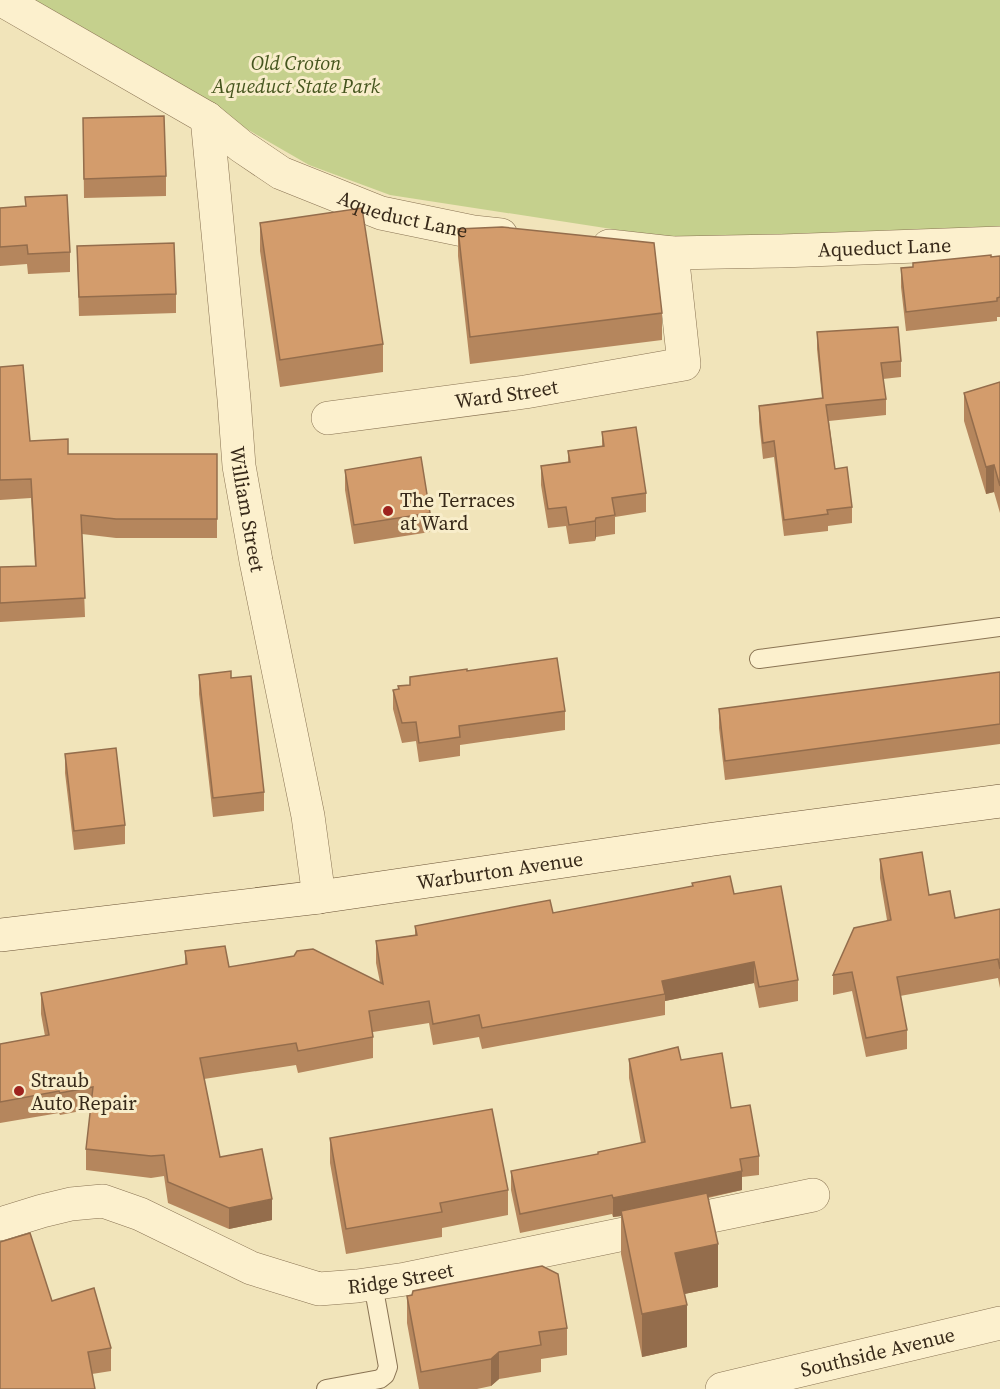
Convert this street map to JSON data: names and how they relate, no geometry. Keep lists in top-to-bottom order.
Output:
{
  "streets": {
    "street": [
      "Aqueduct Lane",
      "Ward Street",
      "William Street",
      "Warburton Avenue",
      "Ridge Street",
      "Southside Avenue"
    ]
  },
  "crossings": [
    ["Aqueduct Lane", "Ward Street"],
    ["Aqueduct Lane", "William Street"],
    ["William Street", "Warburton Avenue"]
  ],
  "parks": ["Old Croton Aqueduct State Park"],
  "places": ["The Terraces at Ward", "Straub Auto Repair"]
}
